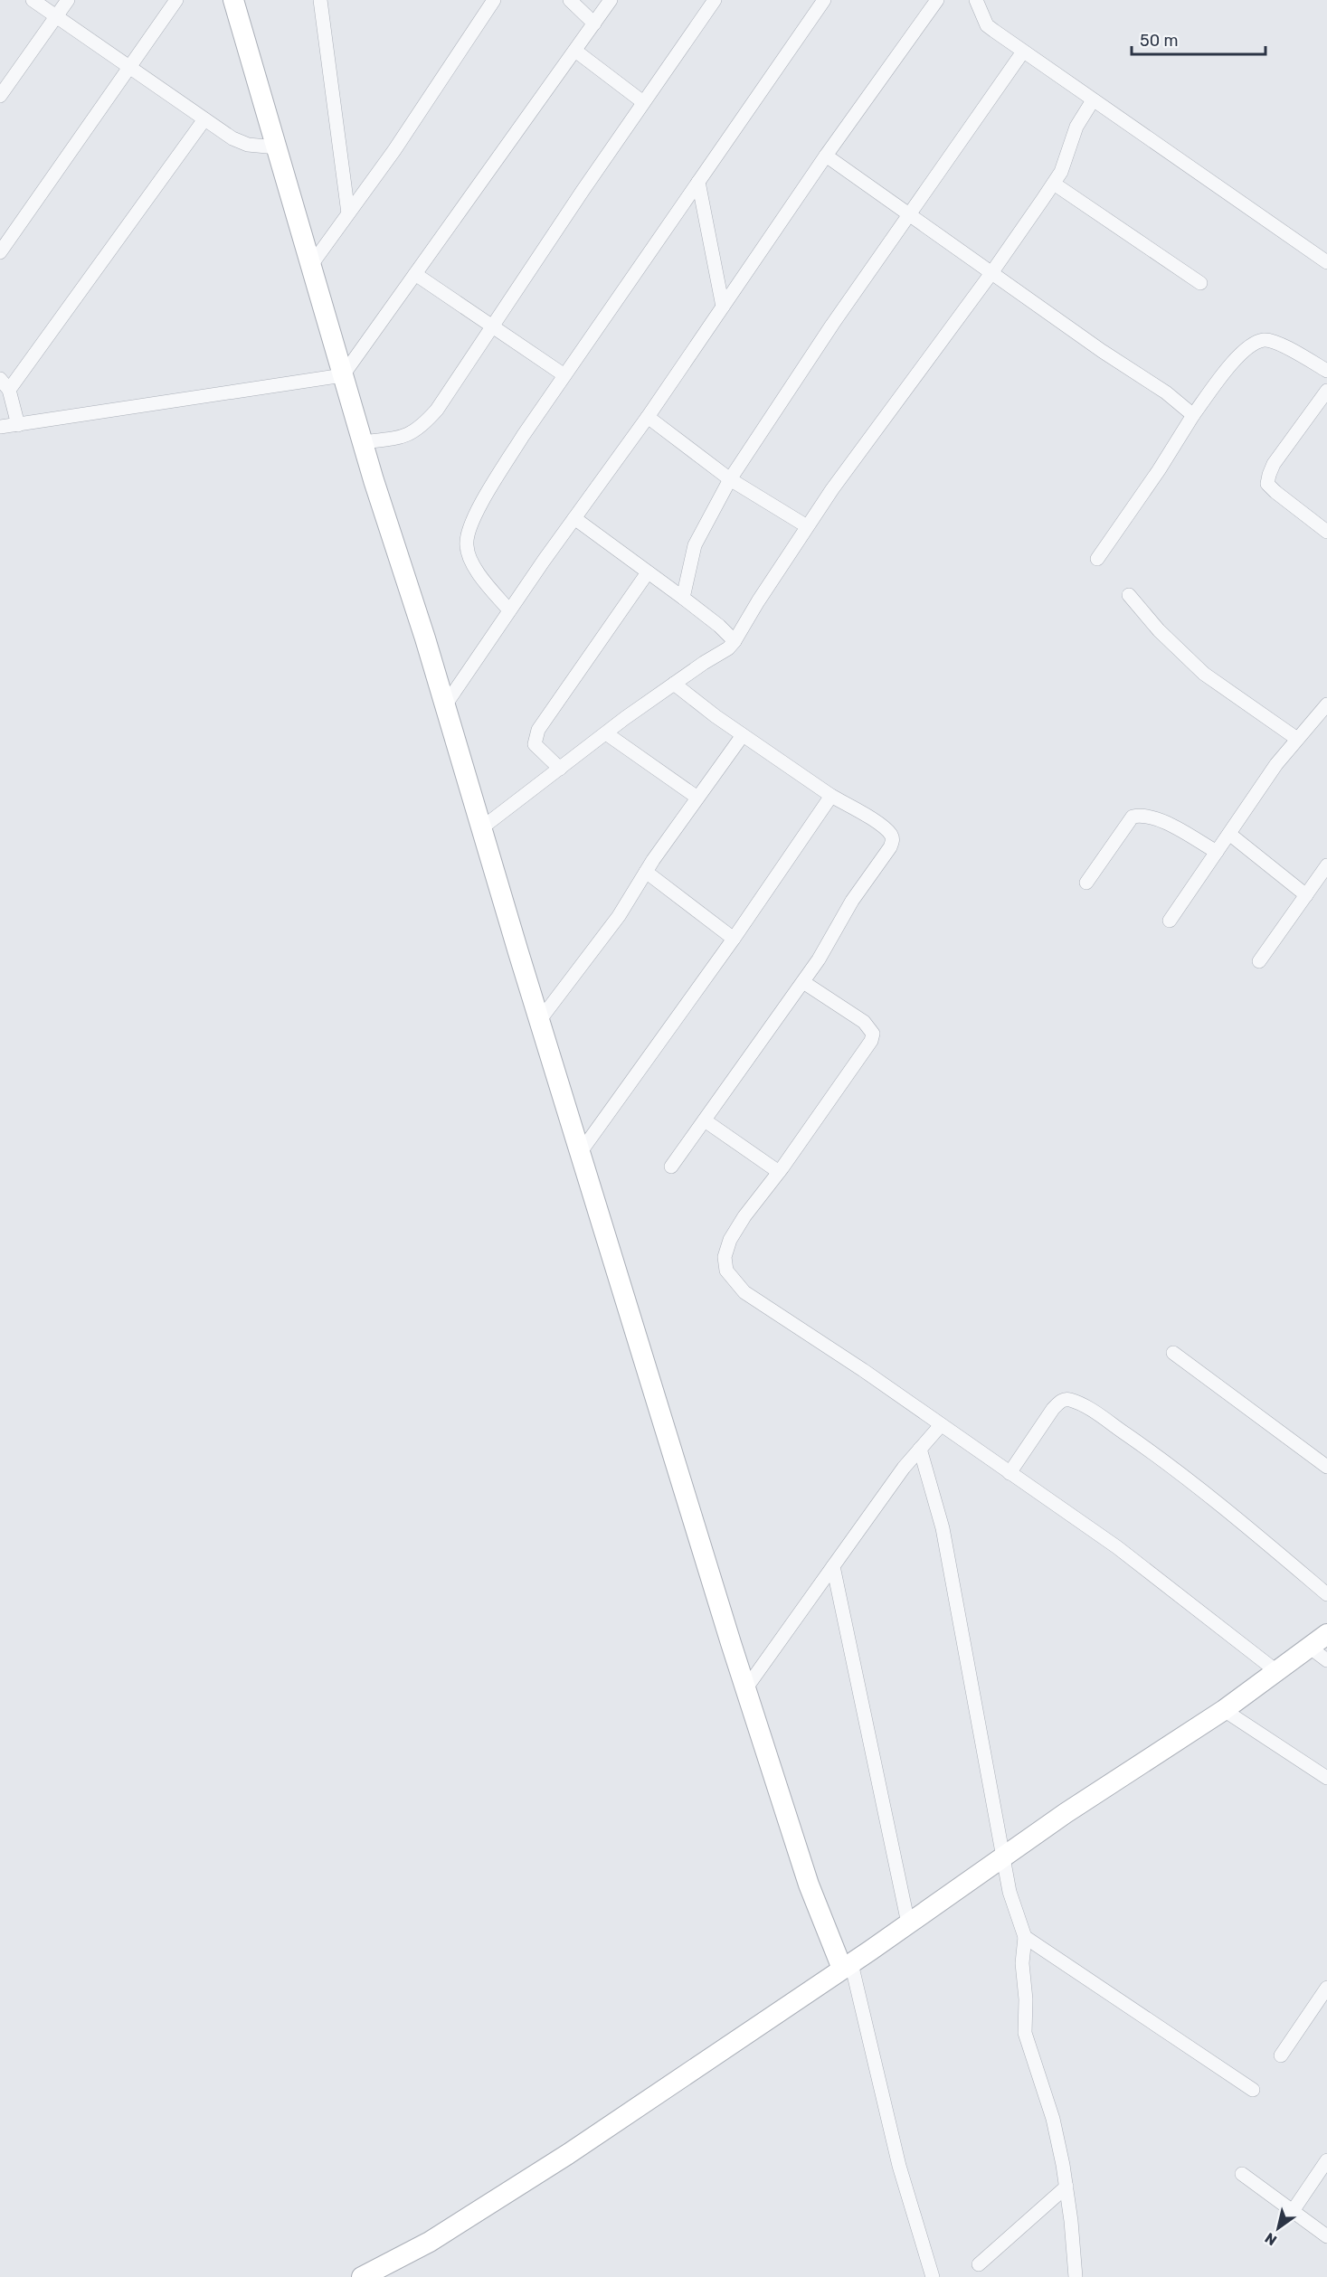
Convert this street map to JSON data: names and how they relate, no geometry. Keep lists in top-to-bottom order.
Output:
{
  "scale_bar": "50 m",
  "north": "bottom left"
}
